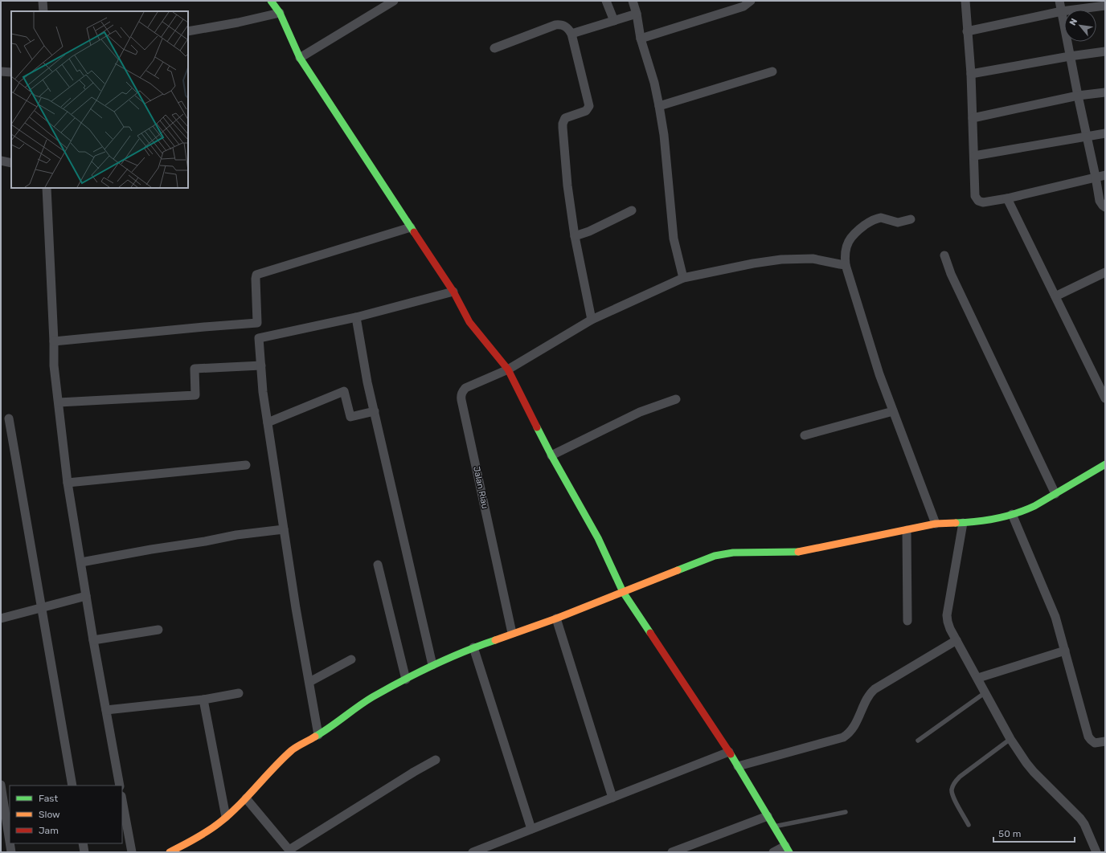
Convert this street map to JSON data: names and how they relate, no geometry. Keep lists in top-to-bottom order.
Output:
{
  "streets": {
    "street": ["Jalan Riau"]
  },
  "legend": ["Fast", "Slow", "Jam"],
  "scale_bar": "50 m",
  "north": "top left"
}
